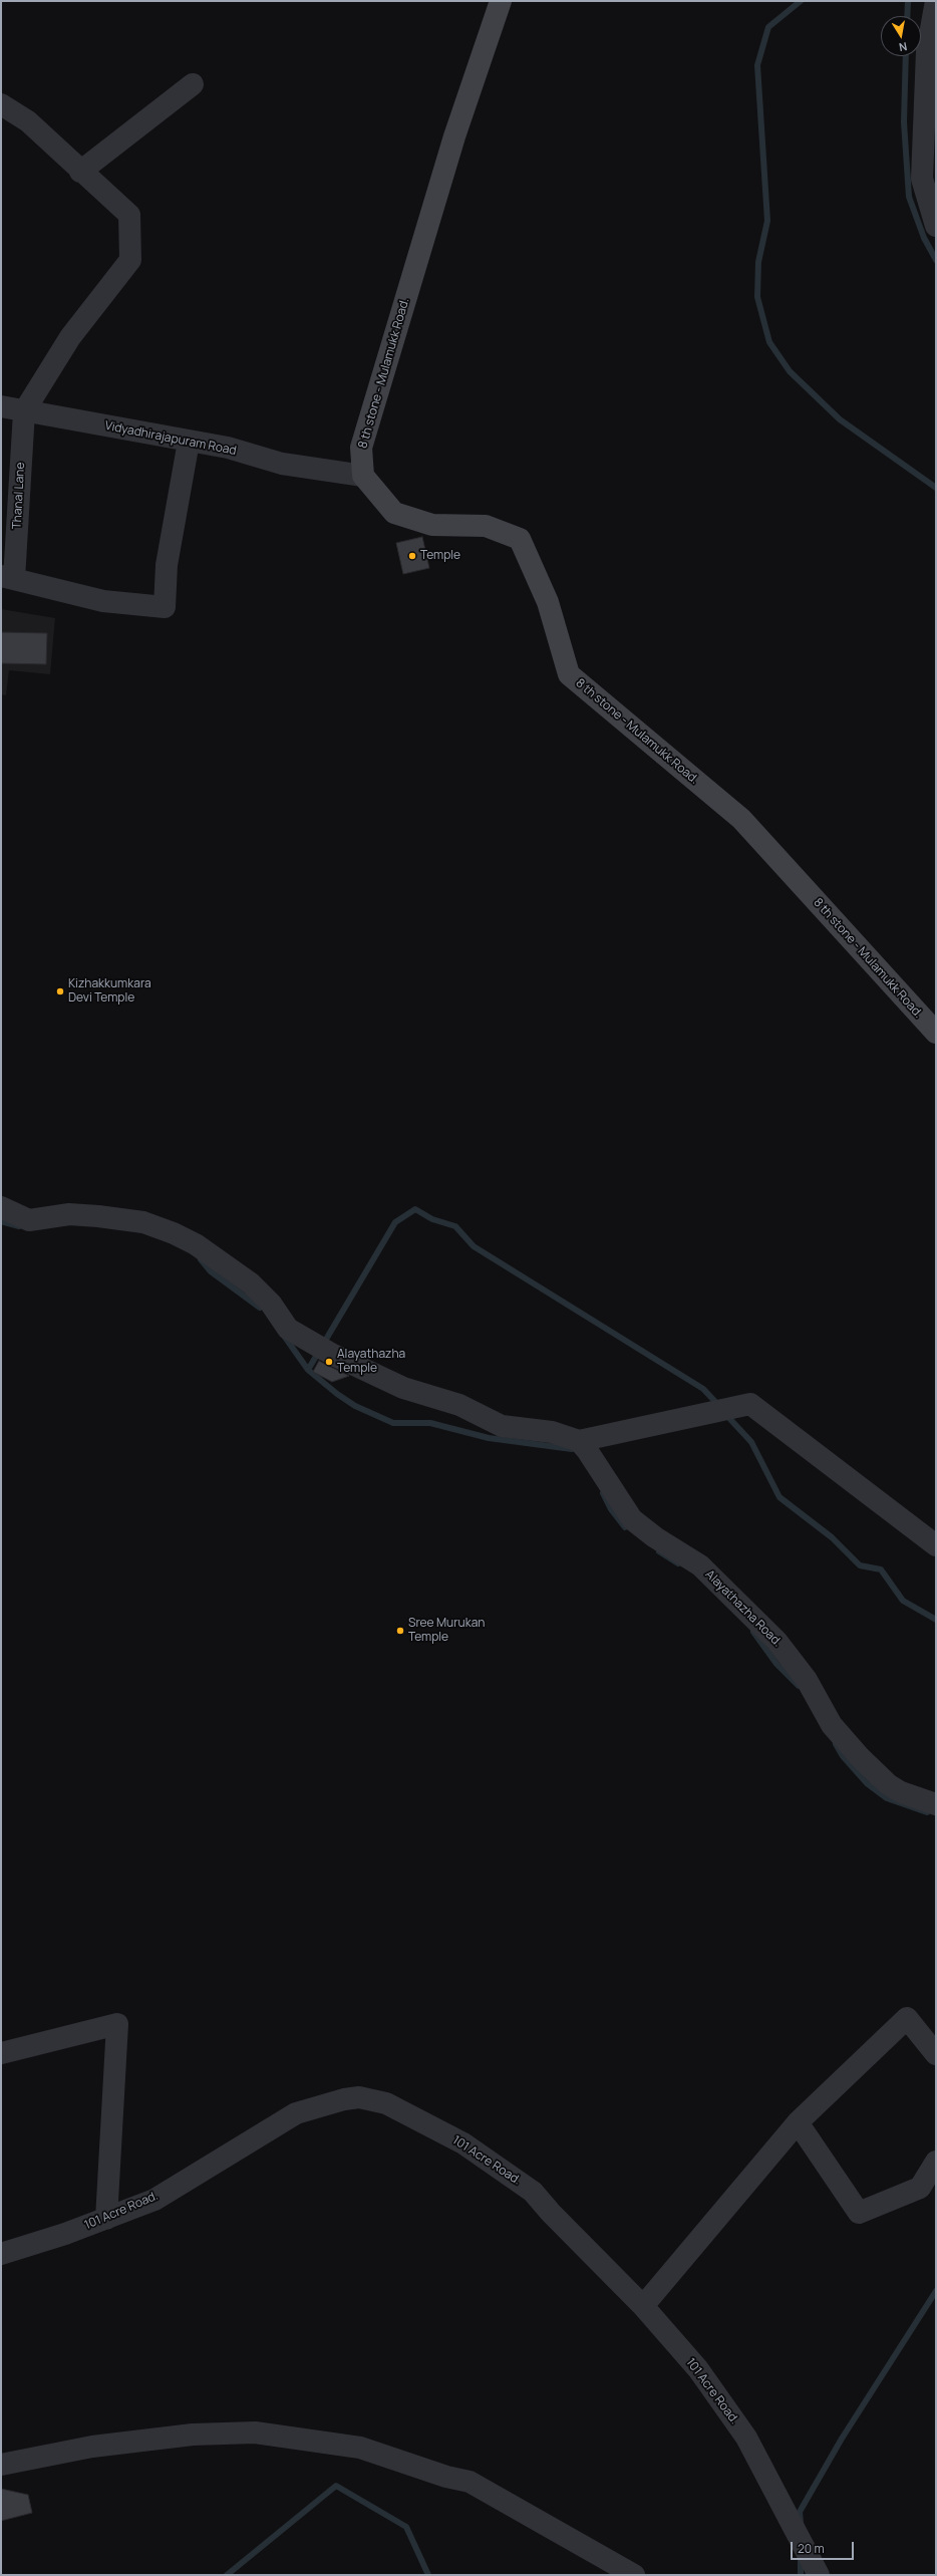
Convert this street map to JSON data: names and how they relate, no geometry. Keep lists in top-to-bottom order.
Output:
{
  "streets": {
    "main road": ["8 th stone - Mulamukk Road."],
    "street": [
      "Vidyadhirajapuram Road",
      "Thanal Lane",
      "Alayathazha Road.",
      "101 Acre Road."
    ]
  },
  "crossings": [
    ["8 th stone - Mulamukk Road.", "Vidyadhirajapuram Road"],
    ["Vidyadhirajapuram Road", "Thanal Lane"]
  ],
  "places": [
    "Temple",
    "Kizhakkumkara Devi Temple",
    "Alayathazha Temple",
    "Sree Murukan Temple"
  ],
  "scale_bar": "20 m",
  "north": "bottom"
}
